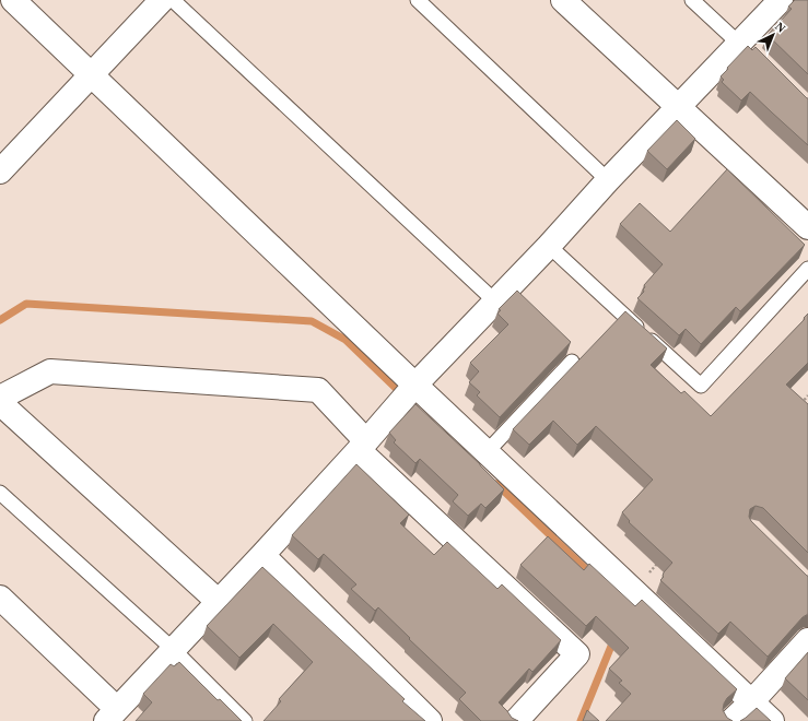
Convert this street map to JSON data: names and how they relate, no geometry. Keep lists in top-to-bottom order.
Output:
{
  "north": "top right"
}
